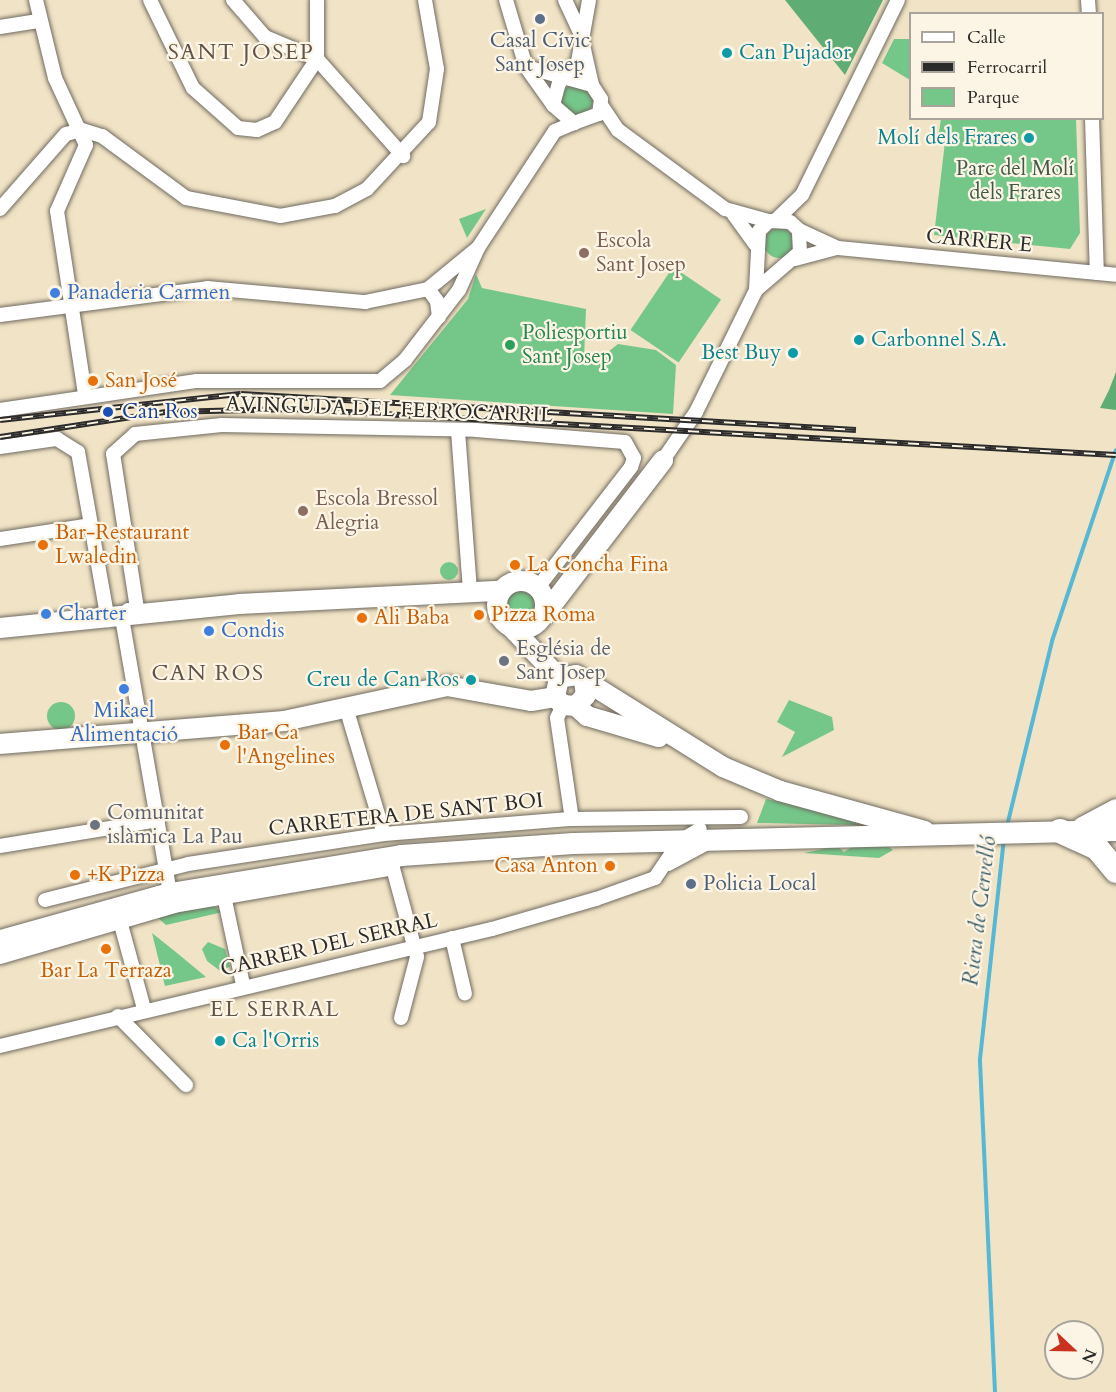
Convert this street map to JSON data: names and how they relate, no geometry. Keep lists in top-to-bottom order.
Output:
{
  "streets": {
    "street": [
      "CARRER E",
      "AVINGUDA DEL FERROCARRIL",
      "CARRETERA DE SANT BOI",
      "CARRER DEL SERRAL"
    ]
  },
  "districts": ["SANT JOSEP", "CAN ROS", "EL SERRAL"],
  "water": ["Riera de Cervelló"],
  "parks": ["Parc del Molí dels Frares"],
  "places": [
    "Casal Cívic Sant Josep",
    "Can Pujador",
    "Molí dels Frares",
    "Escola Sant Josep",
    "Panaderia Carmen",
    "Carbonnel S.A.",
    "Poliesportiu Sant Josep",
    "Best Buy",
    "San José",
    "Can Ros",
    "Escola Bressol Alegria",
    "Bar-Restaurant Lwaledin",
    "La Concha Fina",
    "Charter",
    "Pizza Roma",
    "Ali Baba",
    "Condis",
    "Església de Sant Josep",
    "Creu de Can Ros",
    "Mikael Alimentació",
    "Bar Ca l'Angelines",
    "Comunitat islàmica La Pau",
    "Casa Anton",
    "+K Pizza",
    "Policia Local",
    "Bar La Terraza",
    "Ca l'Orris"
  ],
  "legend": ["Calle", "Ferrocarril", "Parque"],
  "north": "right"
}
